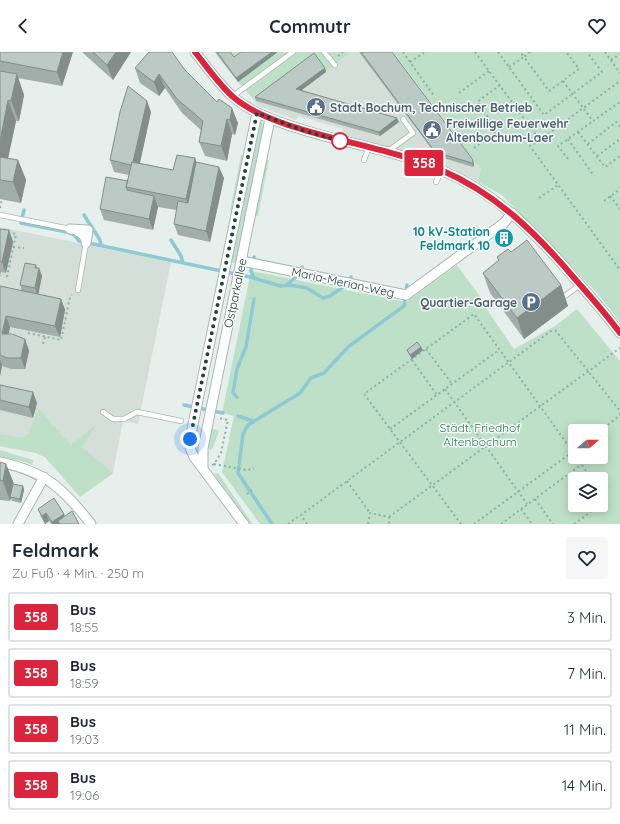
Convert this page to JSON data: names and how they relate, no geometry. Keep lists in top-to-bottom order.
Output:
{
  "streets": {
    "street": ["Maria-Merian-Weg", "Ostparkallee"]
  },
  "crossings": [
    ["Maria-Merian-Weg", "Ostparkallee"]
  ],
  "parks": ["Städt. Friedhof Altenbochum"],
  "places": {
    "public building": ["Stadt Bochum, Technischer Betrieb", "Freiwillige Feuerwehr Altenbochum-Laer"],
    "building": ["10 kV-Station Feldmark 10"],
    "parking": ["Quartier-Garage"]
  },
  "lines": ["bus line 358"],
  "north": "right",
  "page": {
    "header": "Commutr",
    "on_map": "358",
    "heading": ["Feldmark", "Zu Fuß · 4 Min. · 250 m"],
    "list": [
      {
        "mark": "358",
        "name": "Bus",
        "note": "18:55",
        "value": "3 Min."
      },
      {
        "mark": "358",
        "name": "Bus",
        "note": "18:59",
        "value": "7 Min."
      },
      {
        "mark": "358",
        "name": "Bus",
        "note": "19:03",
        "value": "11 Min."
      },
      {
        "mark": "358",
        "name": "Bus",
        "note": "19:06",
        "value": "14 Min."
      }
    ]
  }
}
